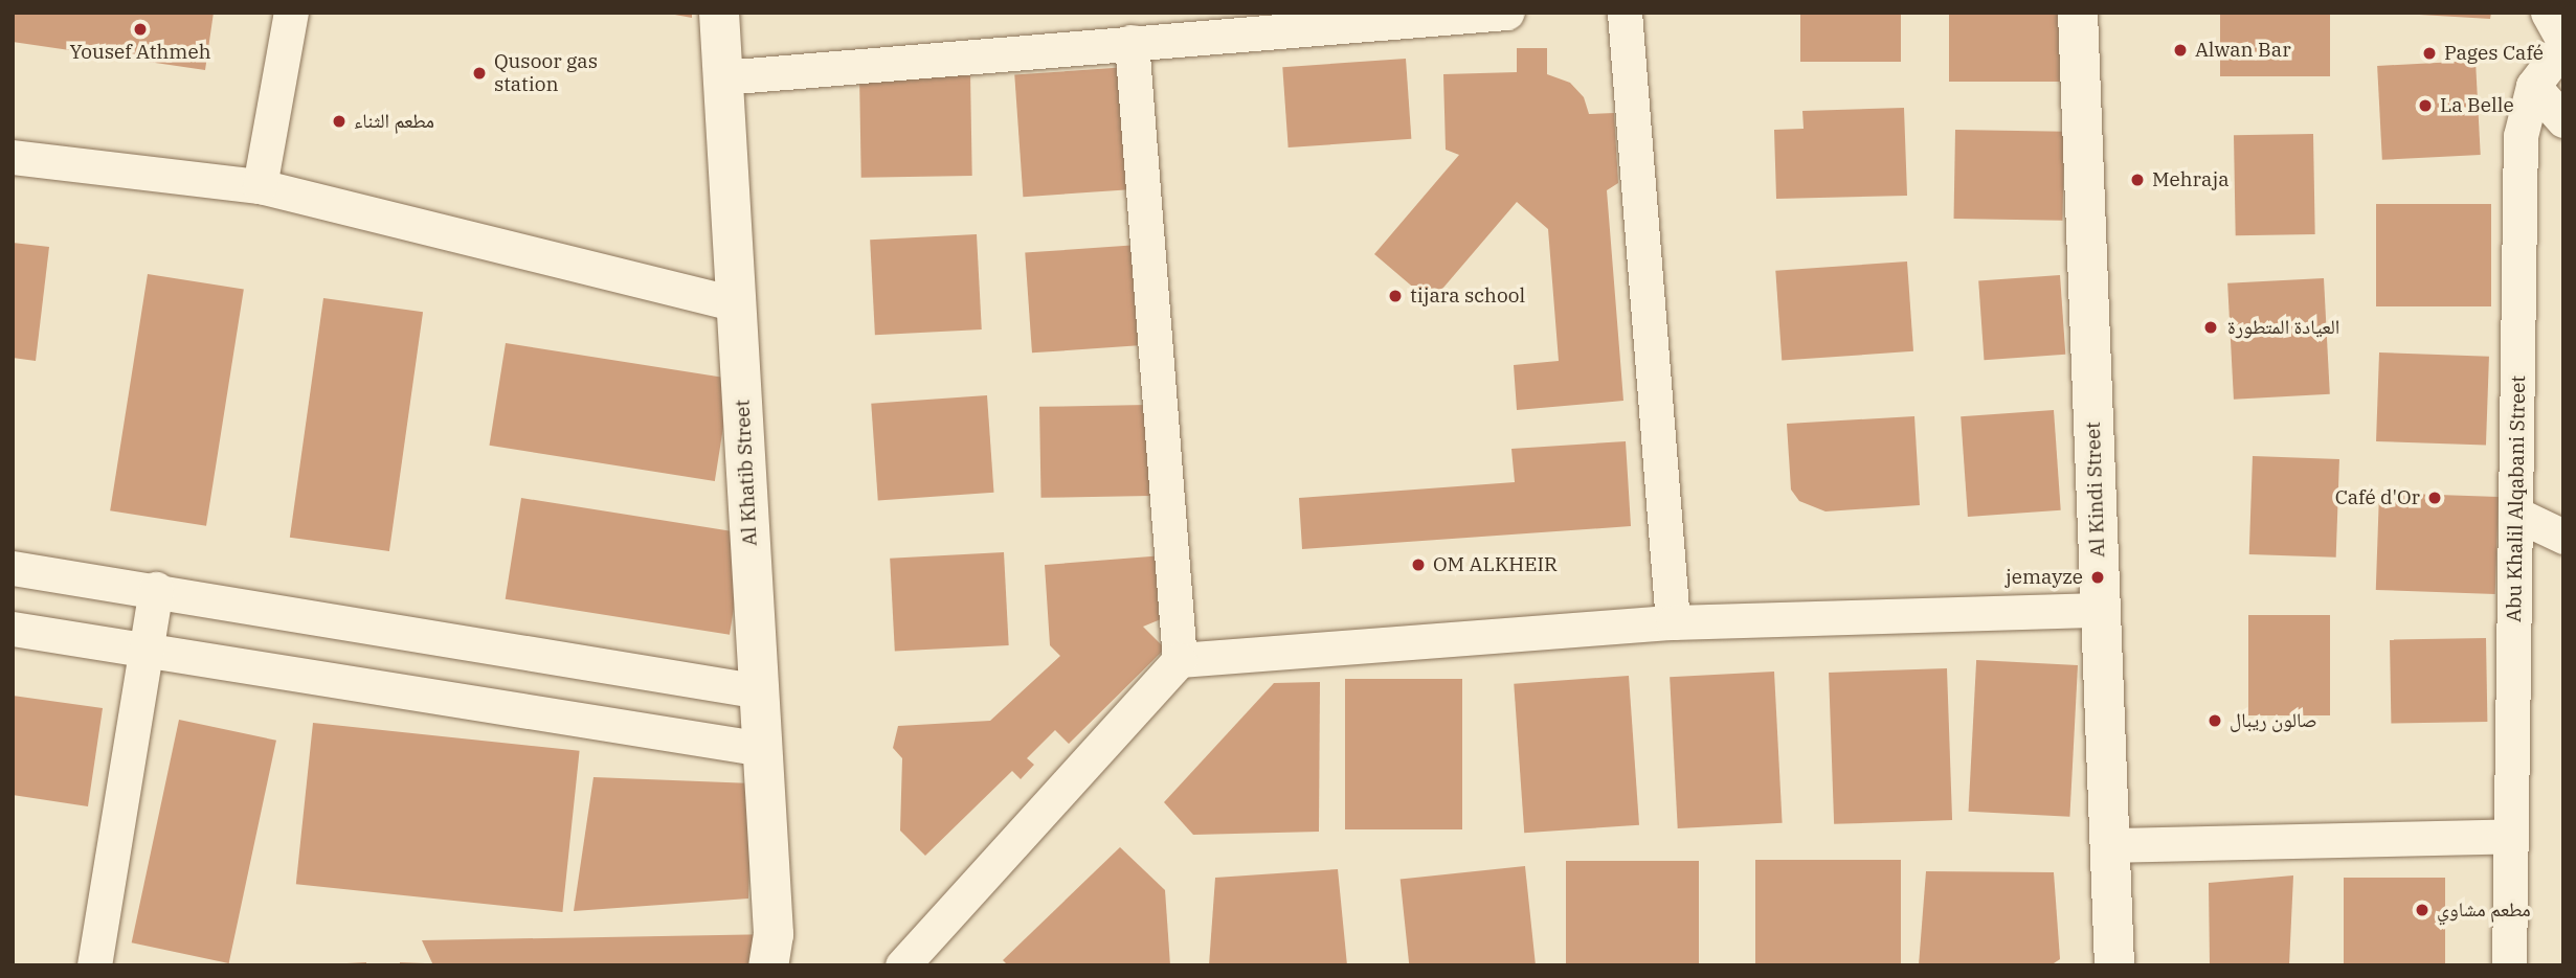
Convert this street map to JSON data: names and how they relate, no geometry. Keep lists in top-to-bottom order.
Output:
{
  "streets": {
    "main road": ["Al Khatib Street", "Al Kindi Street"],
    "street": ["Abu Khalil Alqabani Street"]
  },
  "places": [
    "Yousef Athmeh",
    "Alwan Bar",
    "Pages Café",
    "Qusoor gas station",
    "La Belle",
    "مطعم الثناء",
    "Mehraja",
    "tijara school",
    "العيادة المتطورة",
    "Café d'Or",
    "OM ALKHEIR",
    "jemayze",
    "صالون ريبال",
    "مطعم مشاوي"
  ]
}
